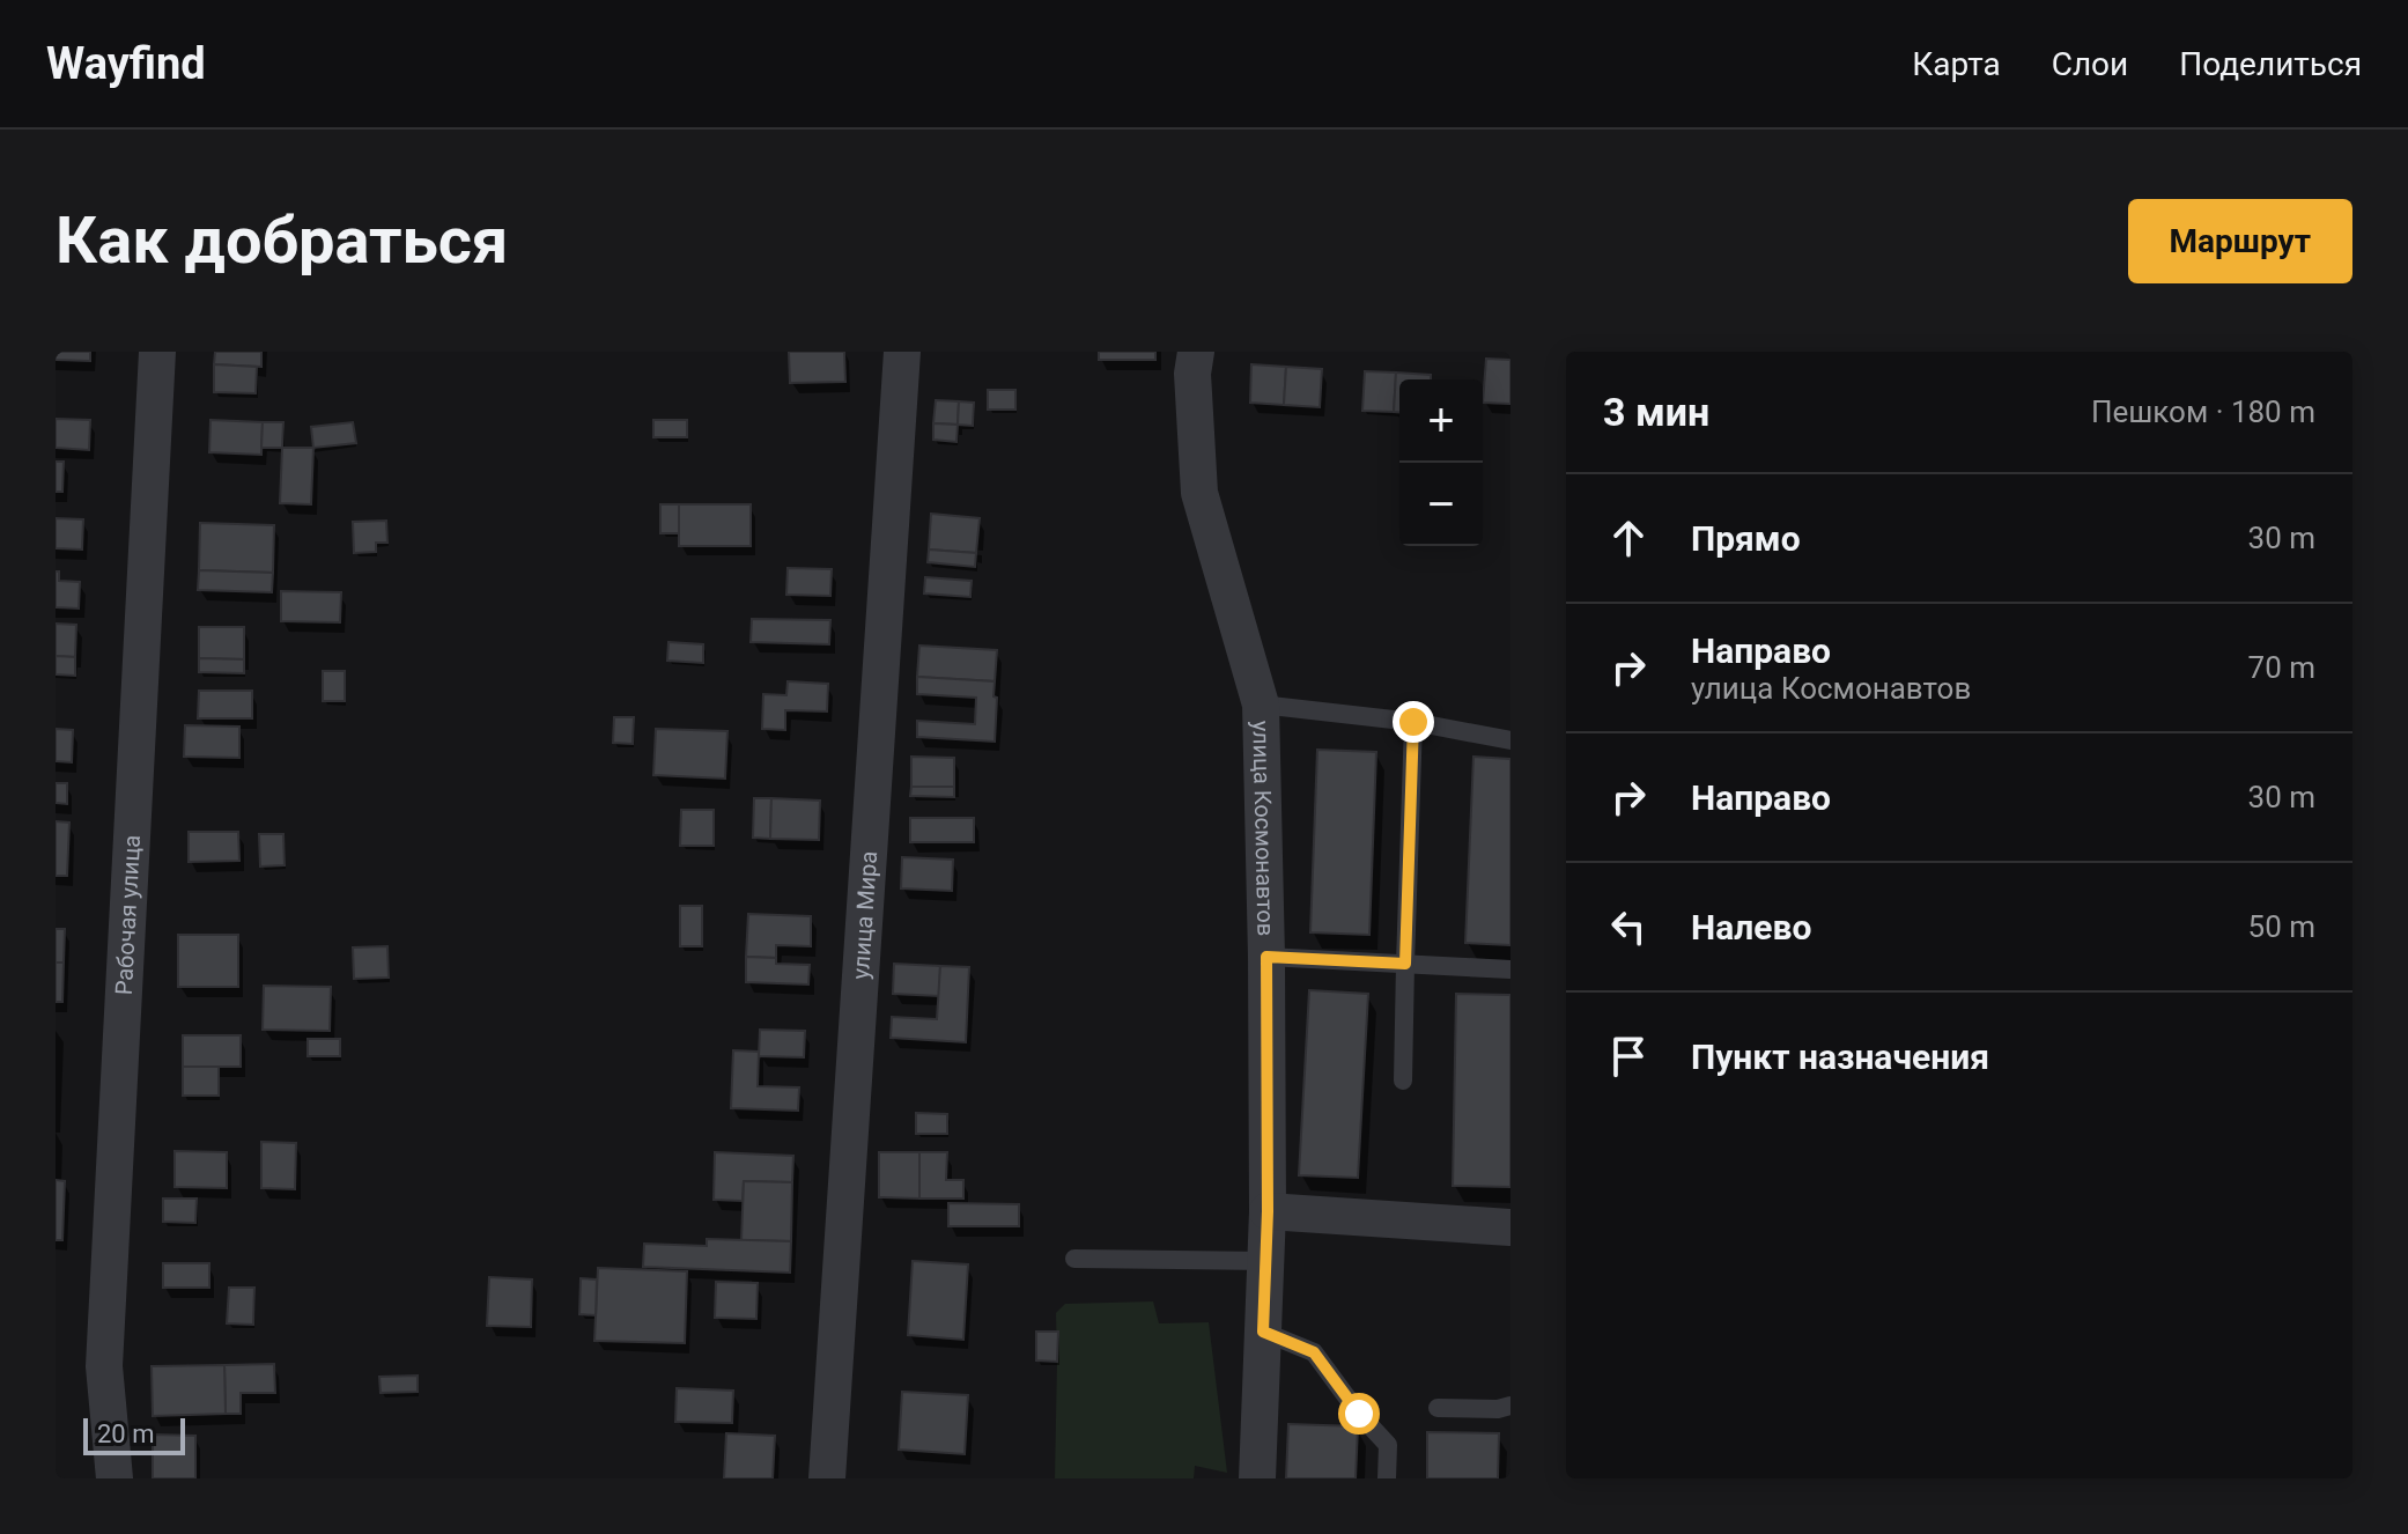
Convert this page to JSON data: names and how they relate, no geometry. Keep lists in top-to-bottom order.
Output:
{
  "streets": {
    "street": ["улица Космонавтов", "Рабочая улица", "улица Мира"]
  },
  "scale_bar": "20 m",
  "page": {
    "header": "Wayfind",
    "nav": ["Карта", "Слои", "Поделиться"],
    "buttons": "Маршрут",
    "title": "Как добраться",
    "heading": ["3 мин", "Пешком · 180 m"],
    "map_buttons": ["+", "−"],
    "list": [
      ["Прямо", "30 m"],
      ["Направо", "улица Космонавтов", "70 m"],
      ["Направо", "30 m"],
      ["Налево", "50 m"],
      "Пункт назначения"
    ],
    "scale": "20 m"
  }
}
